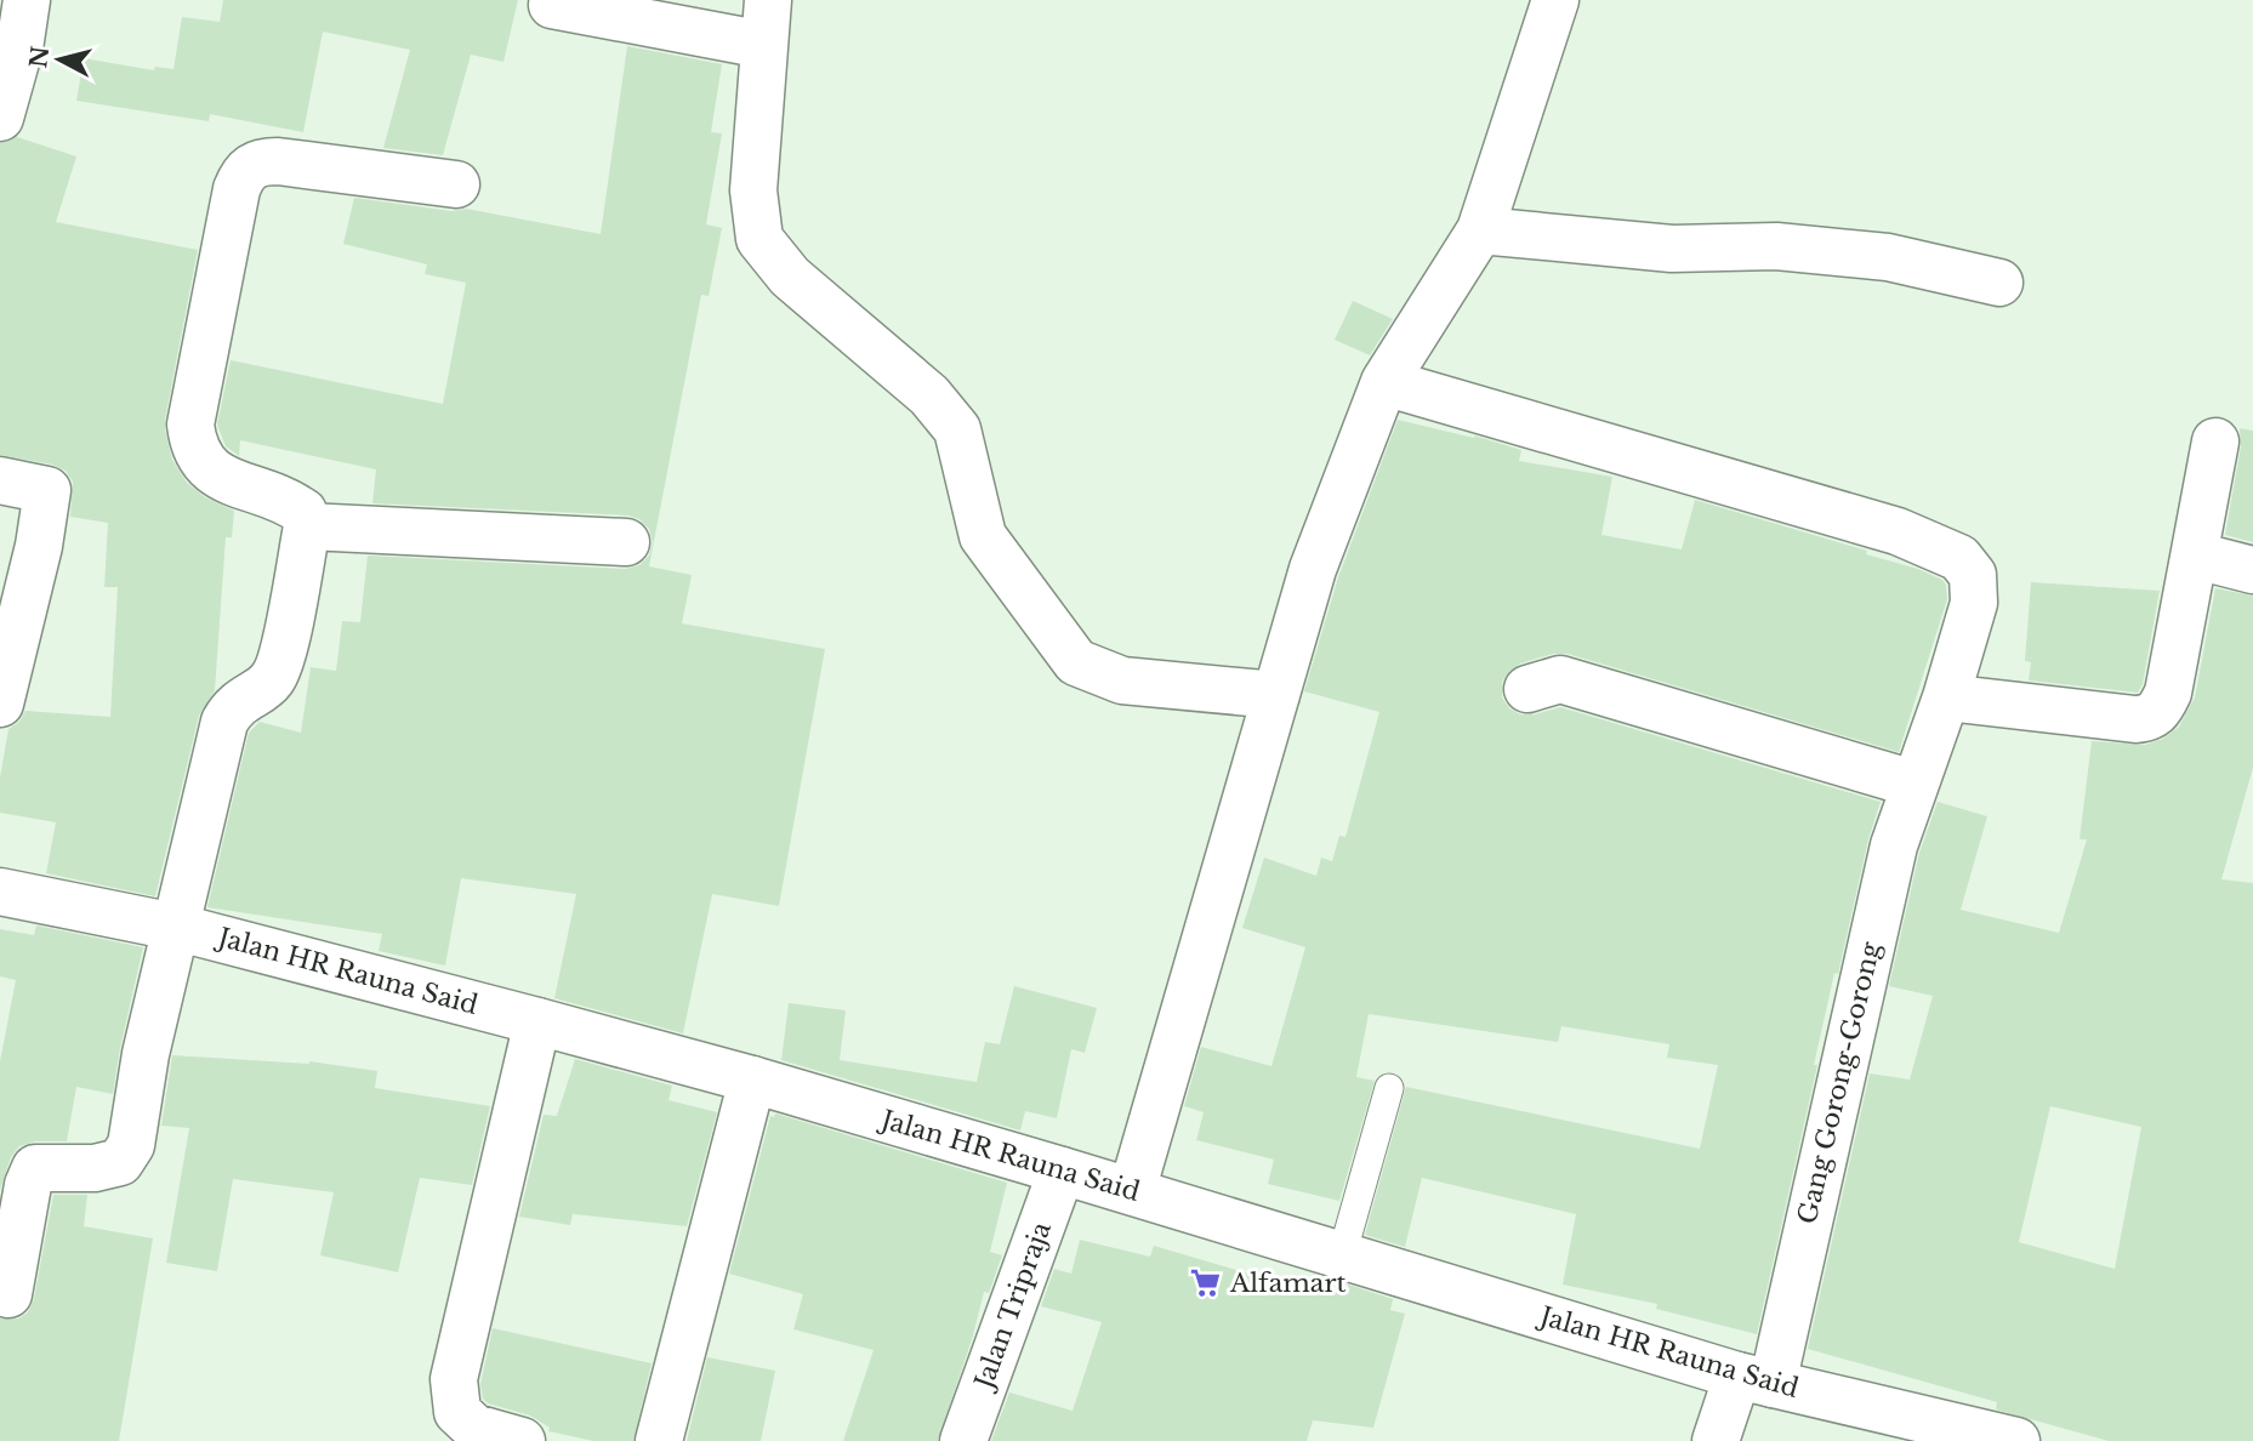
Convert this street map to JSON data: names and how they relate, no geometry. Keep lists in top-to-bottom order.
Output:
{
  "streets": {
    "street": ["Jalan HR Rauna Said", "Gang Gorong-Gorong", "Jalan Tripraja"]
  },
  "crossings": [
    ["Jalan HR Rauna Said", "Gang Gorong-Gorong"],
    ["Jalan HR Rauna Said", "Jalan Tripraja"]
  ],
  "places": {
    "supermarket": ["Alfamart"]
  },
  "north": "left"
}
